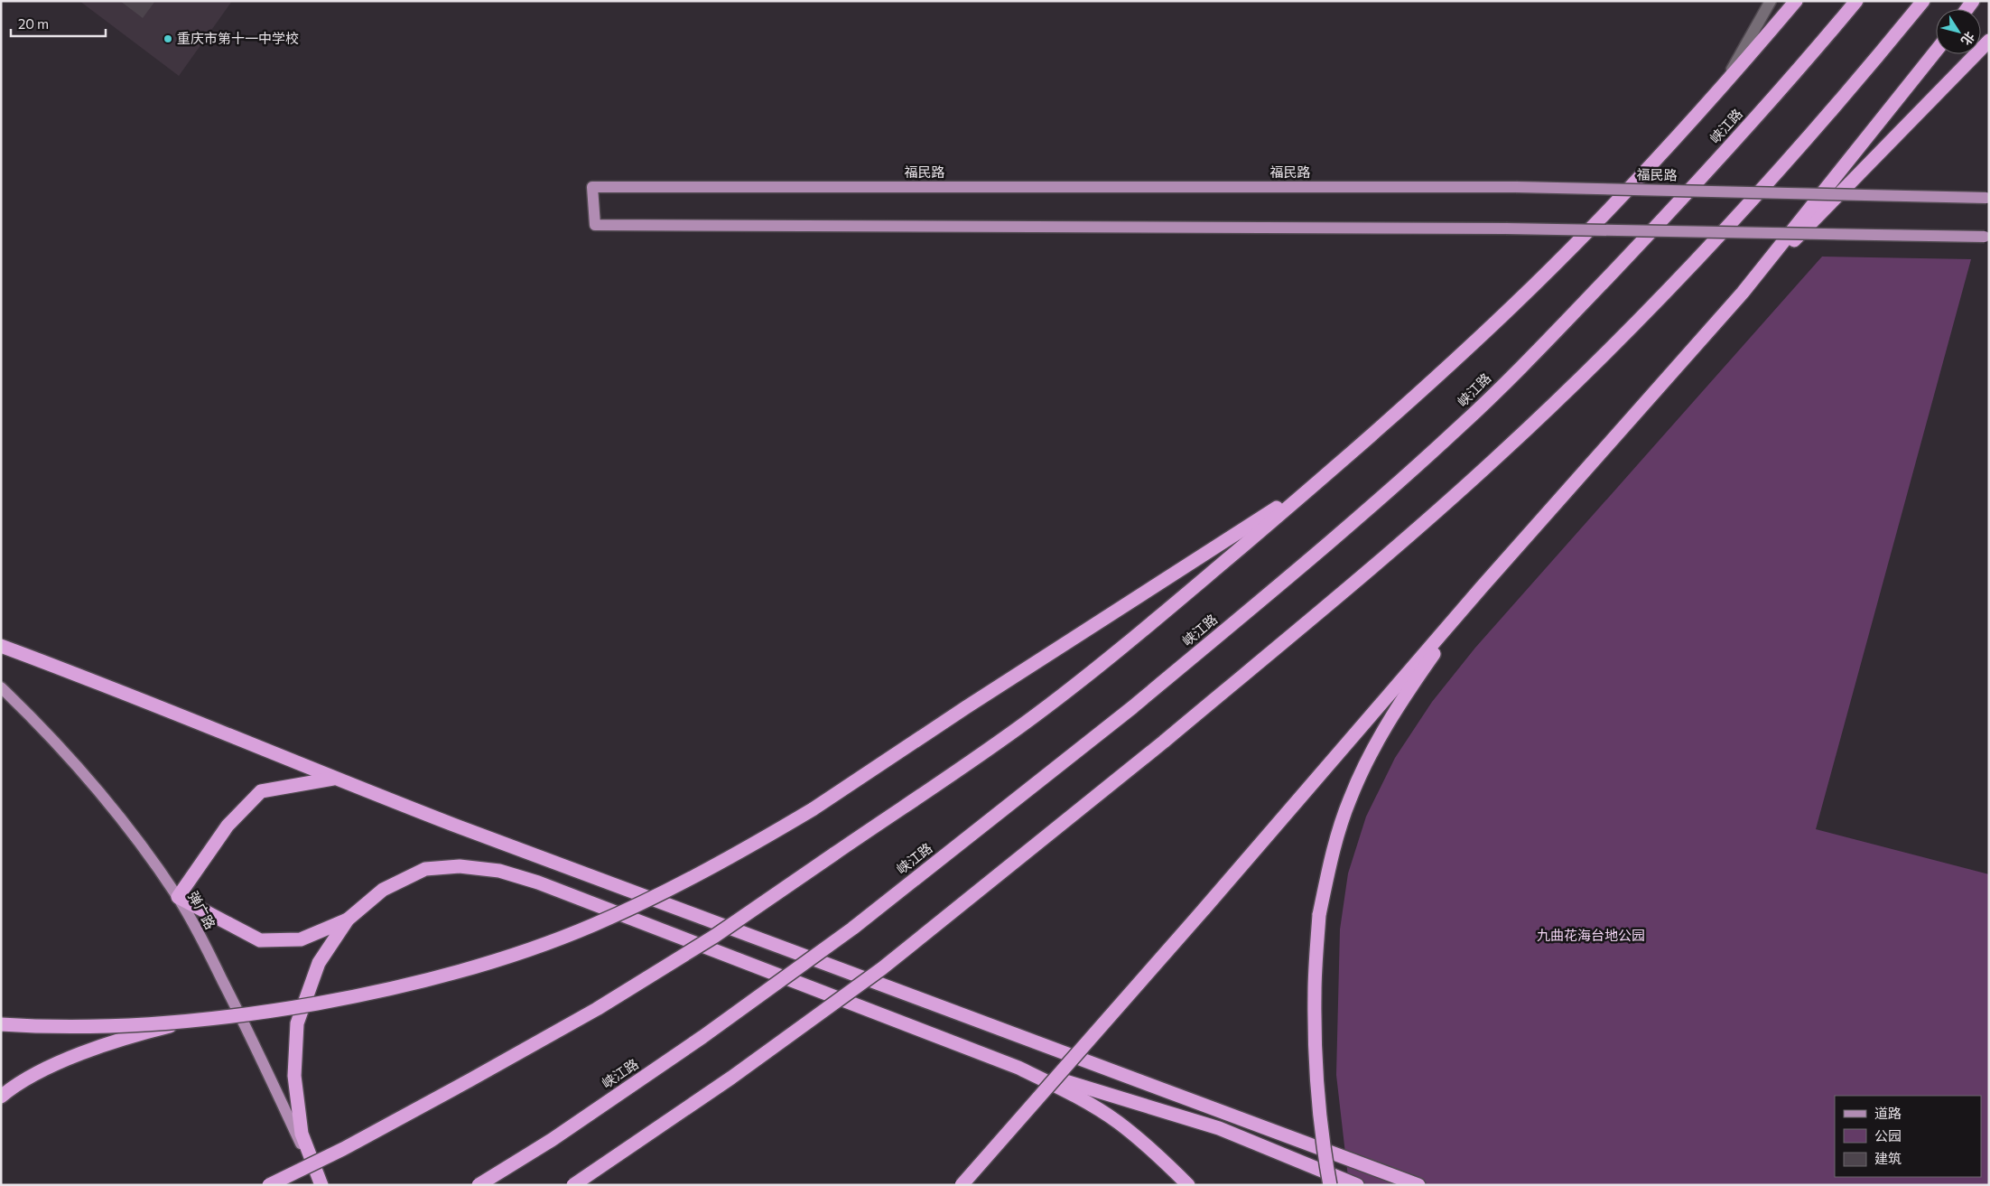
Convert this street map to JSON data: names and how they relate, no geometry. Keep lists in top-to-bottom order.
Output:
{
  "streets": {
    "highway": ["峡江路"],
    "main road": ["福民路", "弹广路"]
  },
  "parks": ["九曲花海台地公园"],
  "places": ["重庆市第十一中学校"],
  "legend": ["道路", "公园", "建筑"],
  "scale_bar": "20 m",
  "north": "bottom right"
}
